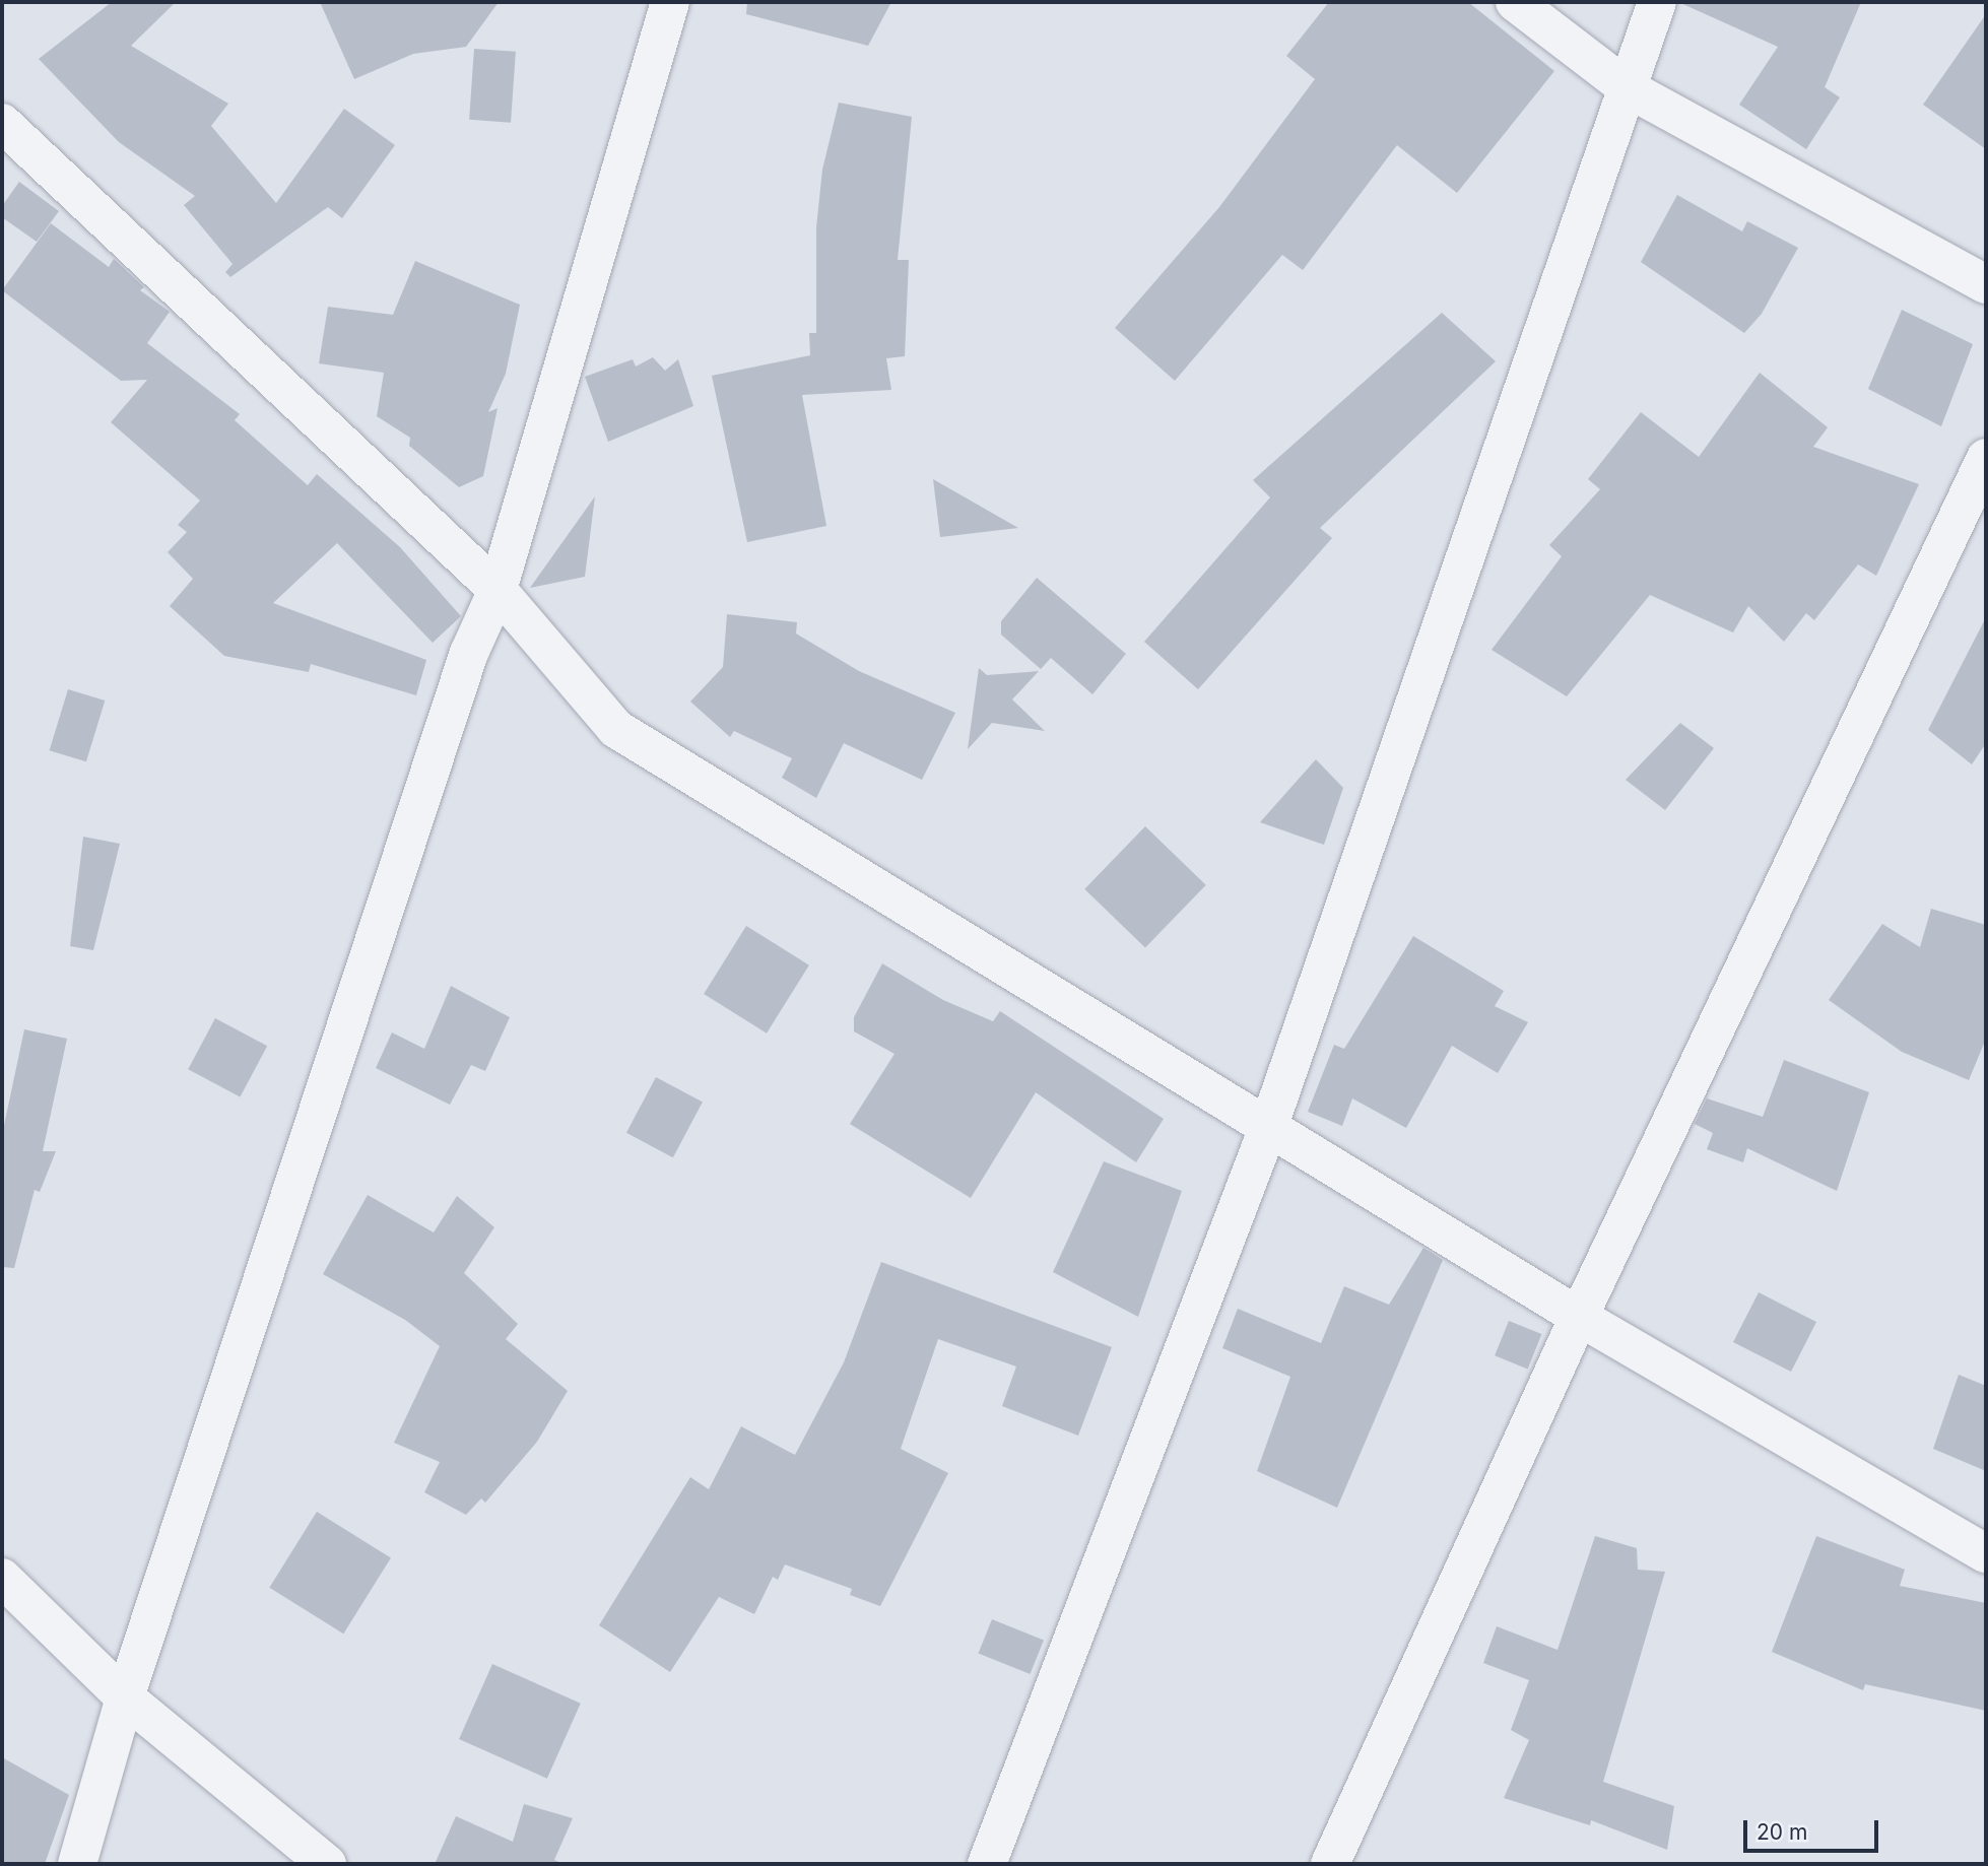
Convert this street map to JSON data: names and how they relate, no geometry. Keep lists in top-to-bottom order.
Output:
{
  "scale_bar": "20 m"
}
